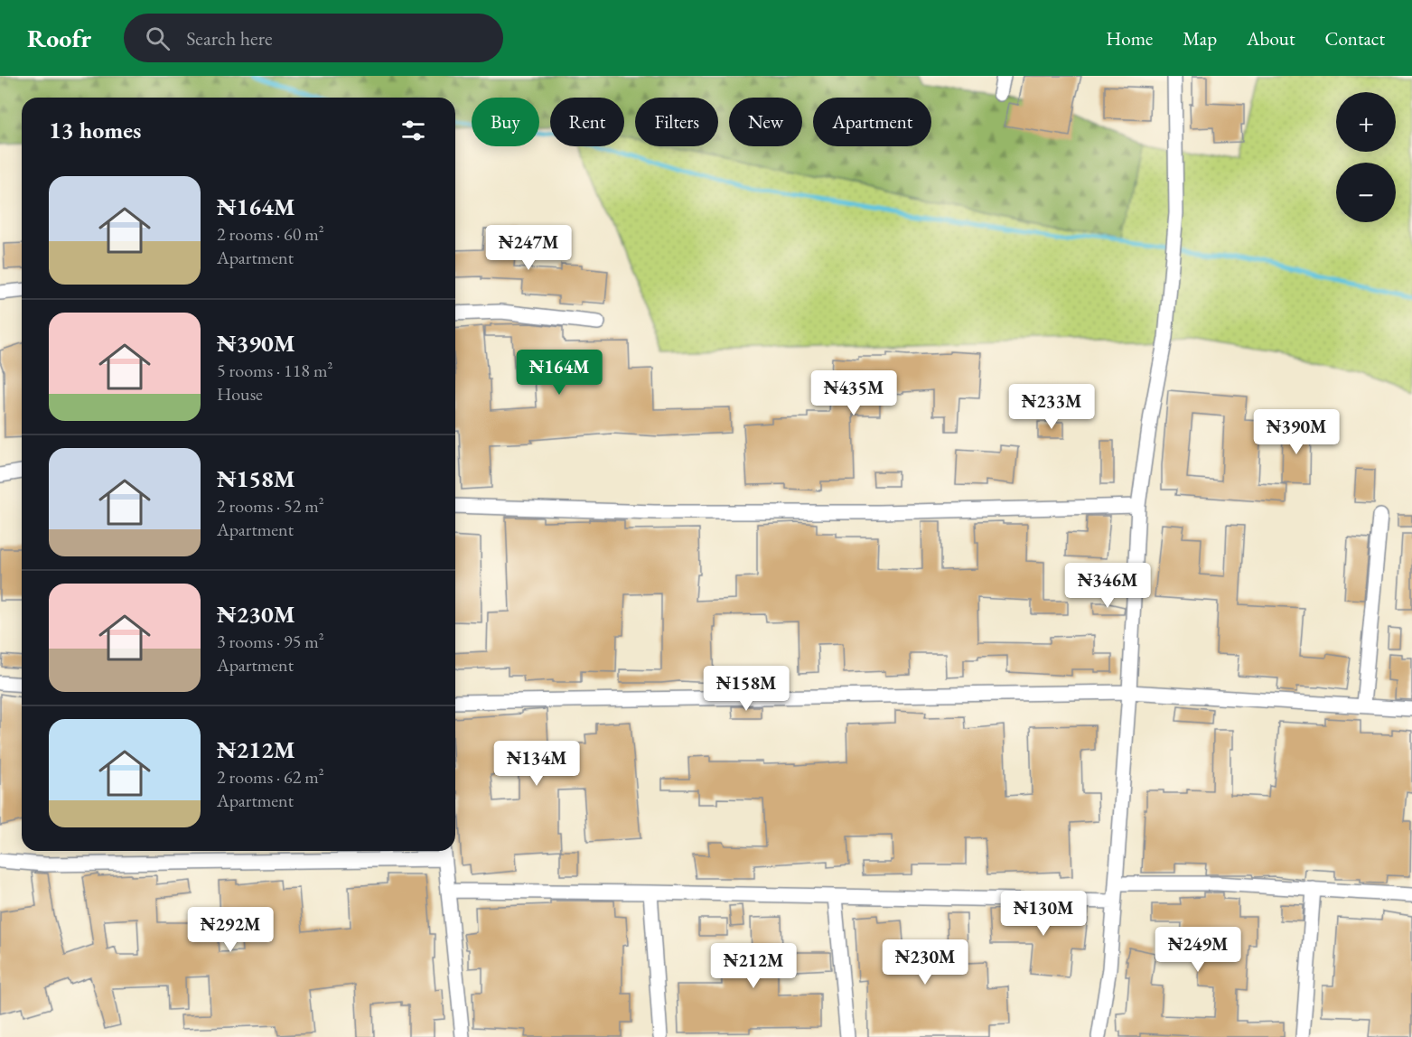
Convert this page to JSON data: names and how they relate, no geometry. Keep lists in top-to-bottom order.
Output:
{
  "page": {
    "header": "Roofr",
    "search": "Search here",
    "nav": [
      "Home",
      "Map",
      "About",
      "Contact"
    ],
    "map_buttons": ["+", "−"],
    "chip": [
      "Buy",
      "Rent",
      "Filters",
      "New",
      "Apartment"
    ],
    "heading": "13 homes",
    "list": [
      {
        "name": "₦164M",
        "note": "2 rooms · 60 m² · Apartment"
      },
      {
        "name": "₦390M",
        "note": "5 rooms · 118 m² · House"
      },
      {
        "name": "₦158M",
        "note": "2 rooms · 52 m² · Apartment"
      },
      {
        "name": "₦230M",
        "note": "3 rooms · 95 m² · Apartment"
      },
      {
        "name": "₦212M",
        "note": "2 rooms · 62 m² · Apartment"
      }
    ],
    "price": [
      "₦247M",
      "₦164M",
      "₦435M",
      "₦233M",
      "₦390M",
      "₦346M",
      "₦158M",
      "₦134M",
      "₦130M",
      "₦292M",
      "₦249M",
      "₦230M",
      "₦212M"
    ]
  }
}
